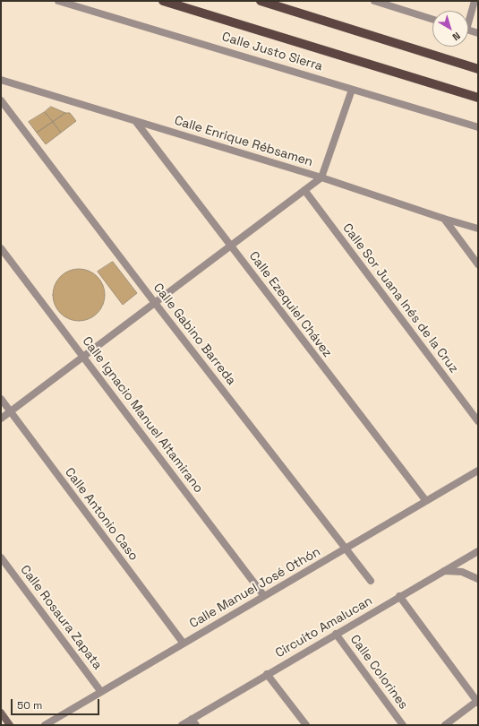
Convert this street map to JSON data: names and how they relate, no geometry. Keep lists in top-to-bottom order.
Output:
{
  "streets": {
    "main road": ["Calle Justo Sierra"],
    "street": [
      "Calle Enrique Rébsamen",
      "Calle Sor Juana Inés de la Cruz",
      "Calle Ezequiel Chávez",
      "Calle Gabino Barreda",
      "Calle Ignacio Manuel Altamirano",
      "Calle Antonio Caso",
      "Calle Manuel José Othón",
      "Calle Rosaura Zapata",
      "Circuito Amalucan",
      "Calle Colorines"
    ]
  },
  "crossings": [
    ["Calle Enrique Rébsamen", "Calle Ezequiel Chávez"],
    ["Calle Ezequiel Chávez", "Calle Manuel José Othón"],
    ["Calle Gabino Barreda", "Calle Manuel José Othón"],
    ["Calle Ignacio Manuel Altamirano", "Calle Manuel José Othón"],
    ["Calle Antonio Caso", "Calle Manuel José Othón"],
    ["Calle Manuel José Othón", "Calle Rosaura Zapata"],
    ["Circuito Amalucan", "Calle Colorines"]
  ],
  "scale_bar": "50 m",
  "north": "bottom right"
}
